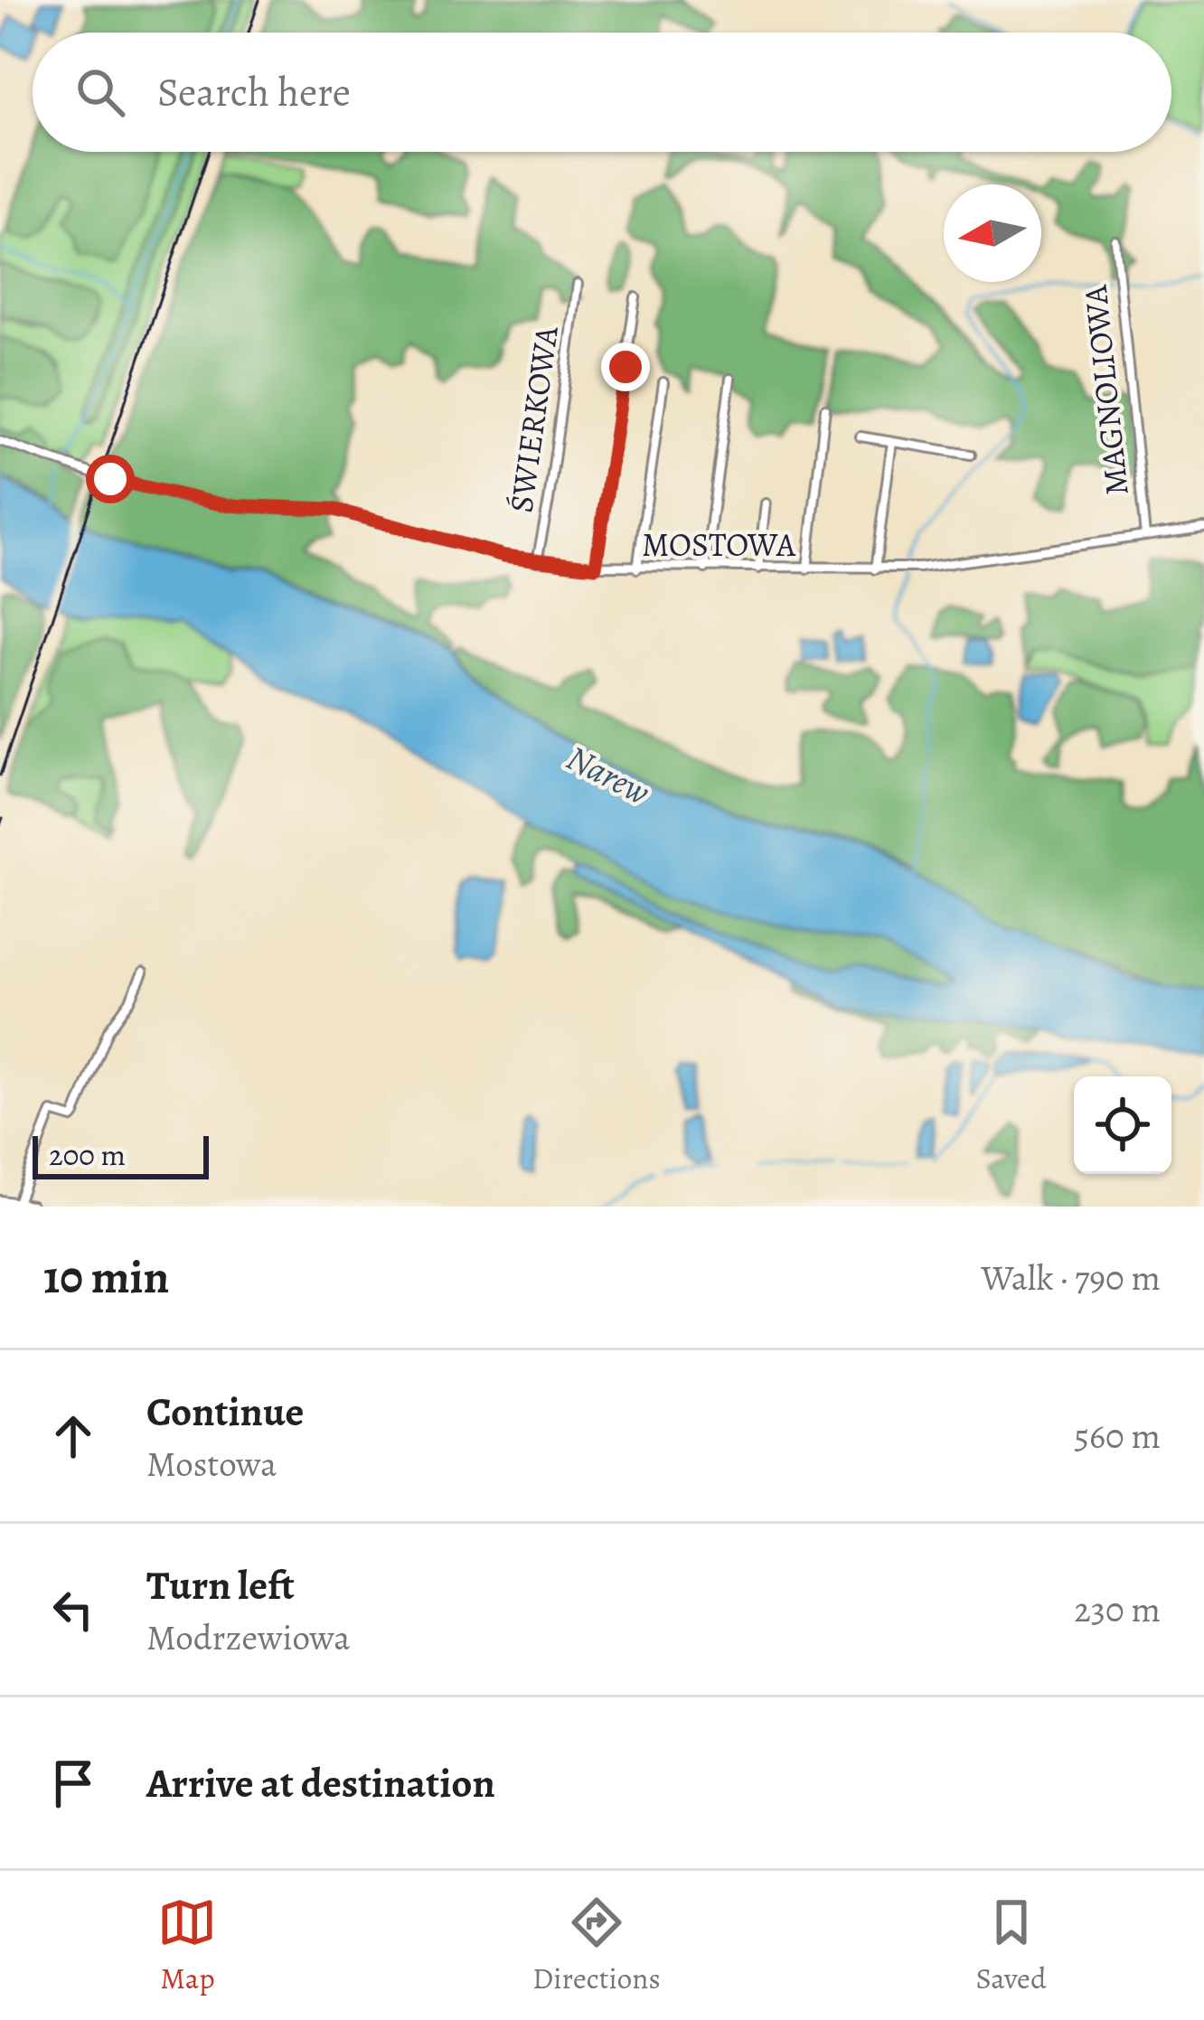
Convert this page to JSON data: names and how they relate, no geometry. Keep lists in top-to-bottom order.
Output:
{
  "streets": {
    "street": ["MAGNOLIOWA", "ŚWIERKOWA", "MOSTOWA"]
  },
  "crossings": [
    ["MAGNOLIOWA", "MOSTOWA"],
    ["ŚWIERKOWA", "MOSTOWA"]
  ],
  "water": ["Narew"],
  "scale_bar": "200 m",
  "north": "left",
  "page": {
    "search": "Search here",
    "scale": "200 m",
    "heading": ["10 min", "Walk · 790 m"],
    "list": [
      ["Continue", "Mostowa", "560 m"],
      ["Turn left", "Modrzewiowa", "230 m"],
      "Arrive at destination"
    ],
    "nav": ["Map", "Directions", "Saved"]
  }
}
